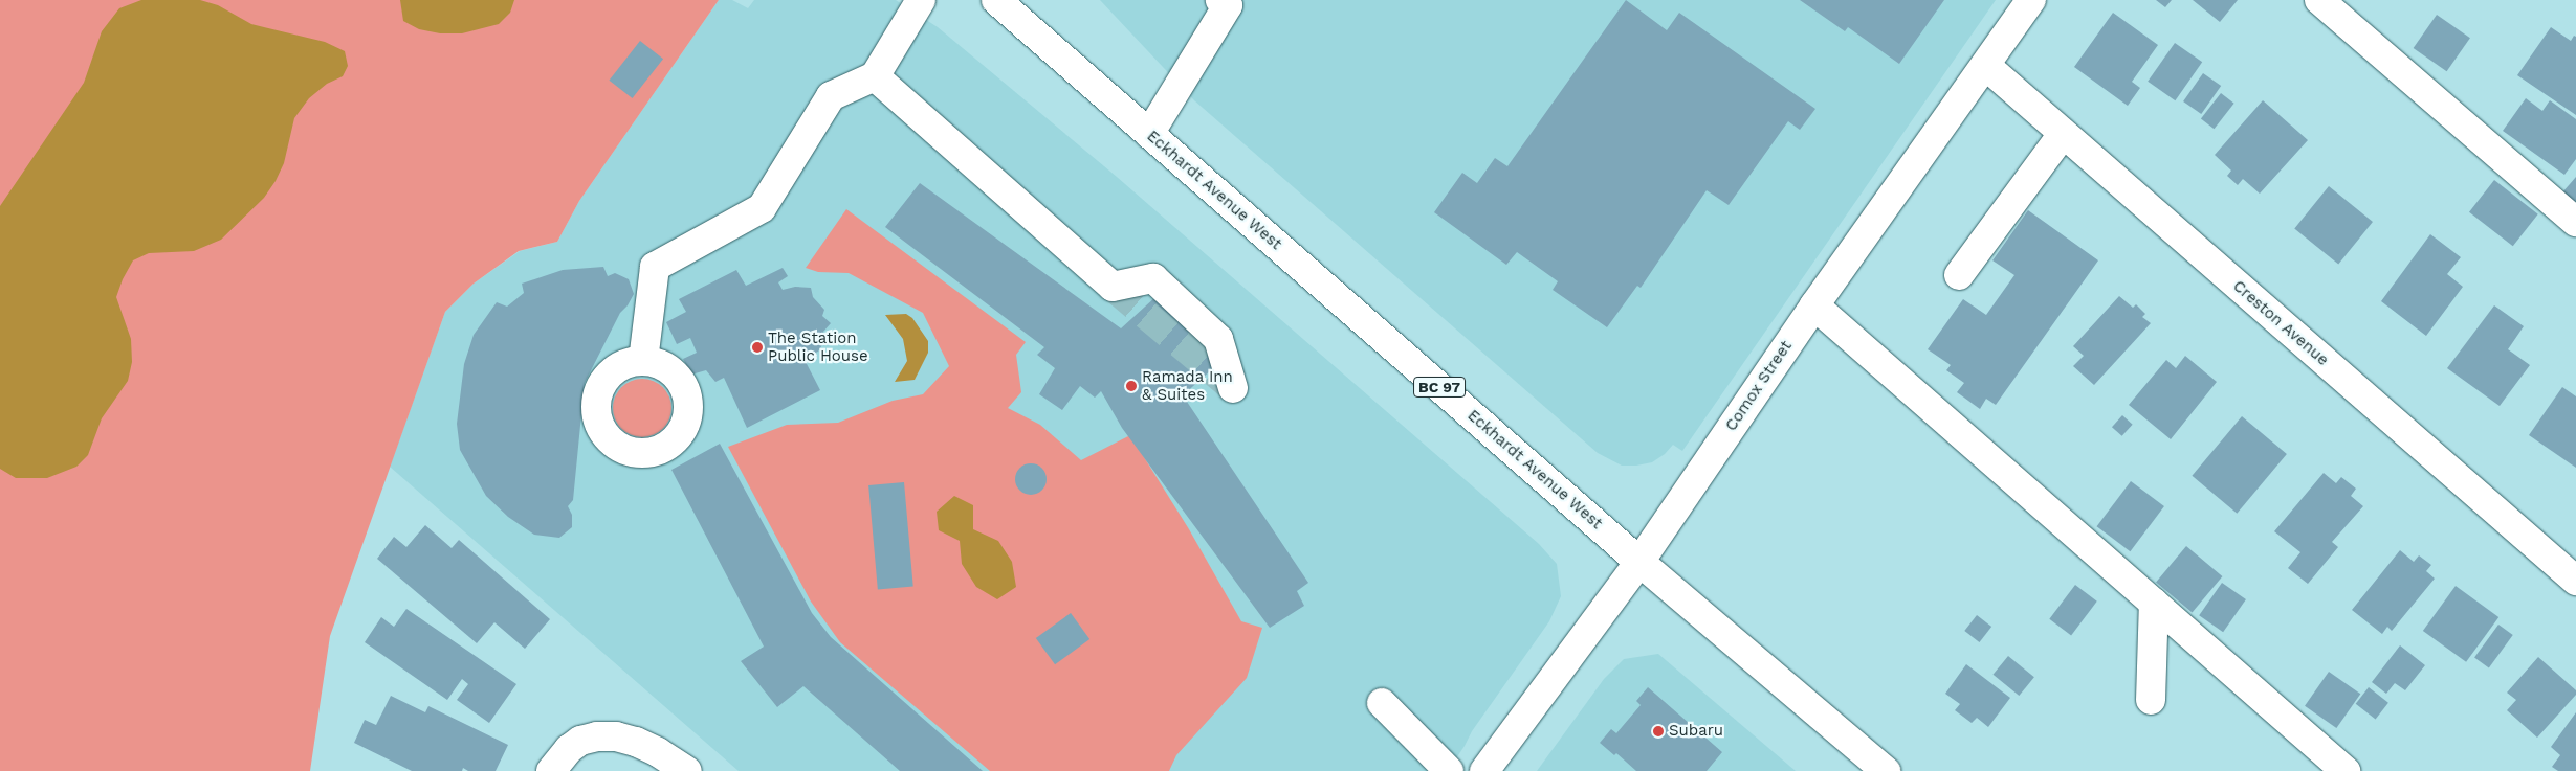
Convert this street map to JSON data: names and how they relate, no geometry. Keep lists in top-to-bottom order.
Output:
{
  "streets": {
    "main road": [
      "Eckhardt Avenue West",
      "Creston Avenue",
      "Comox Street",
      "BC 97"
    ]
  },
  "crossings": [
    ["Eckhardt Avenue West", "Comox Street"],
    ["Creston Avenue", "Comox Street"]
  ],
  "places": ["The Station Public House", "Ramada Inn & Suites", "Subaru"]
}
